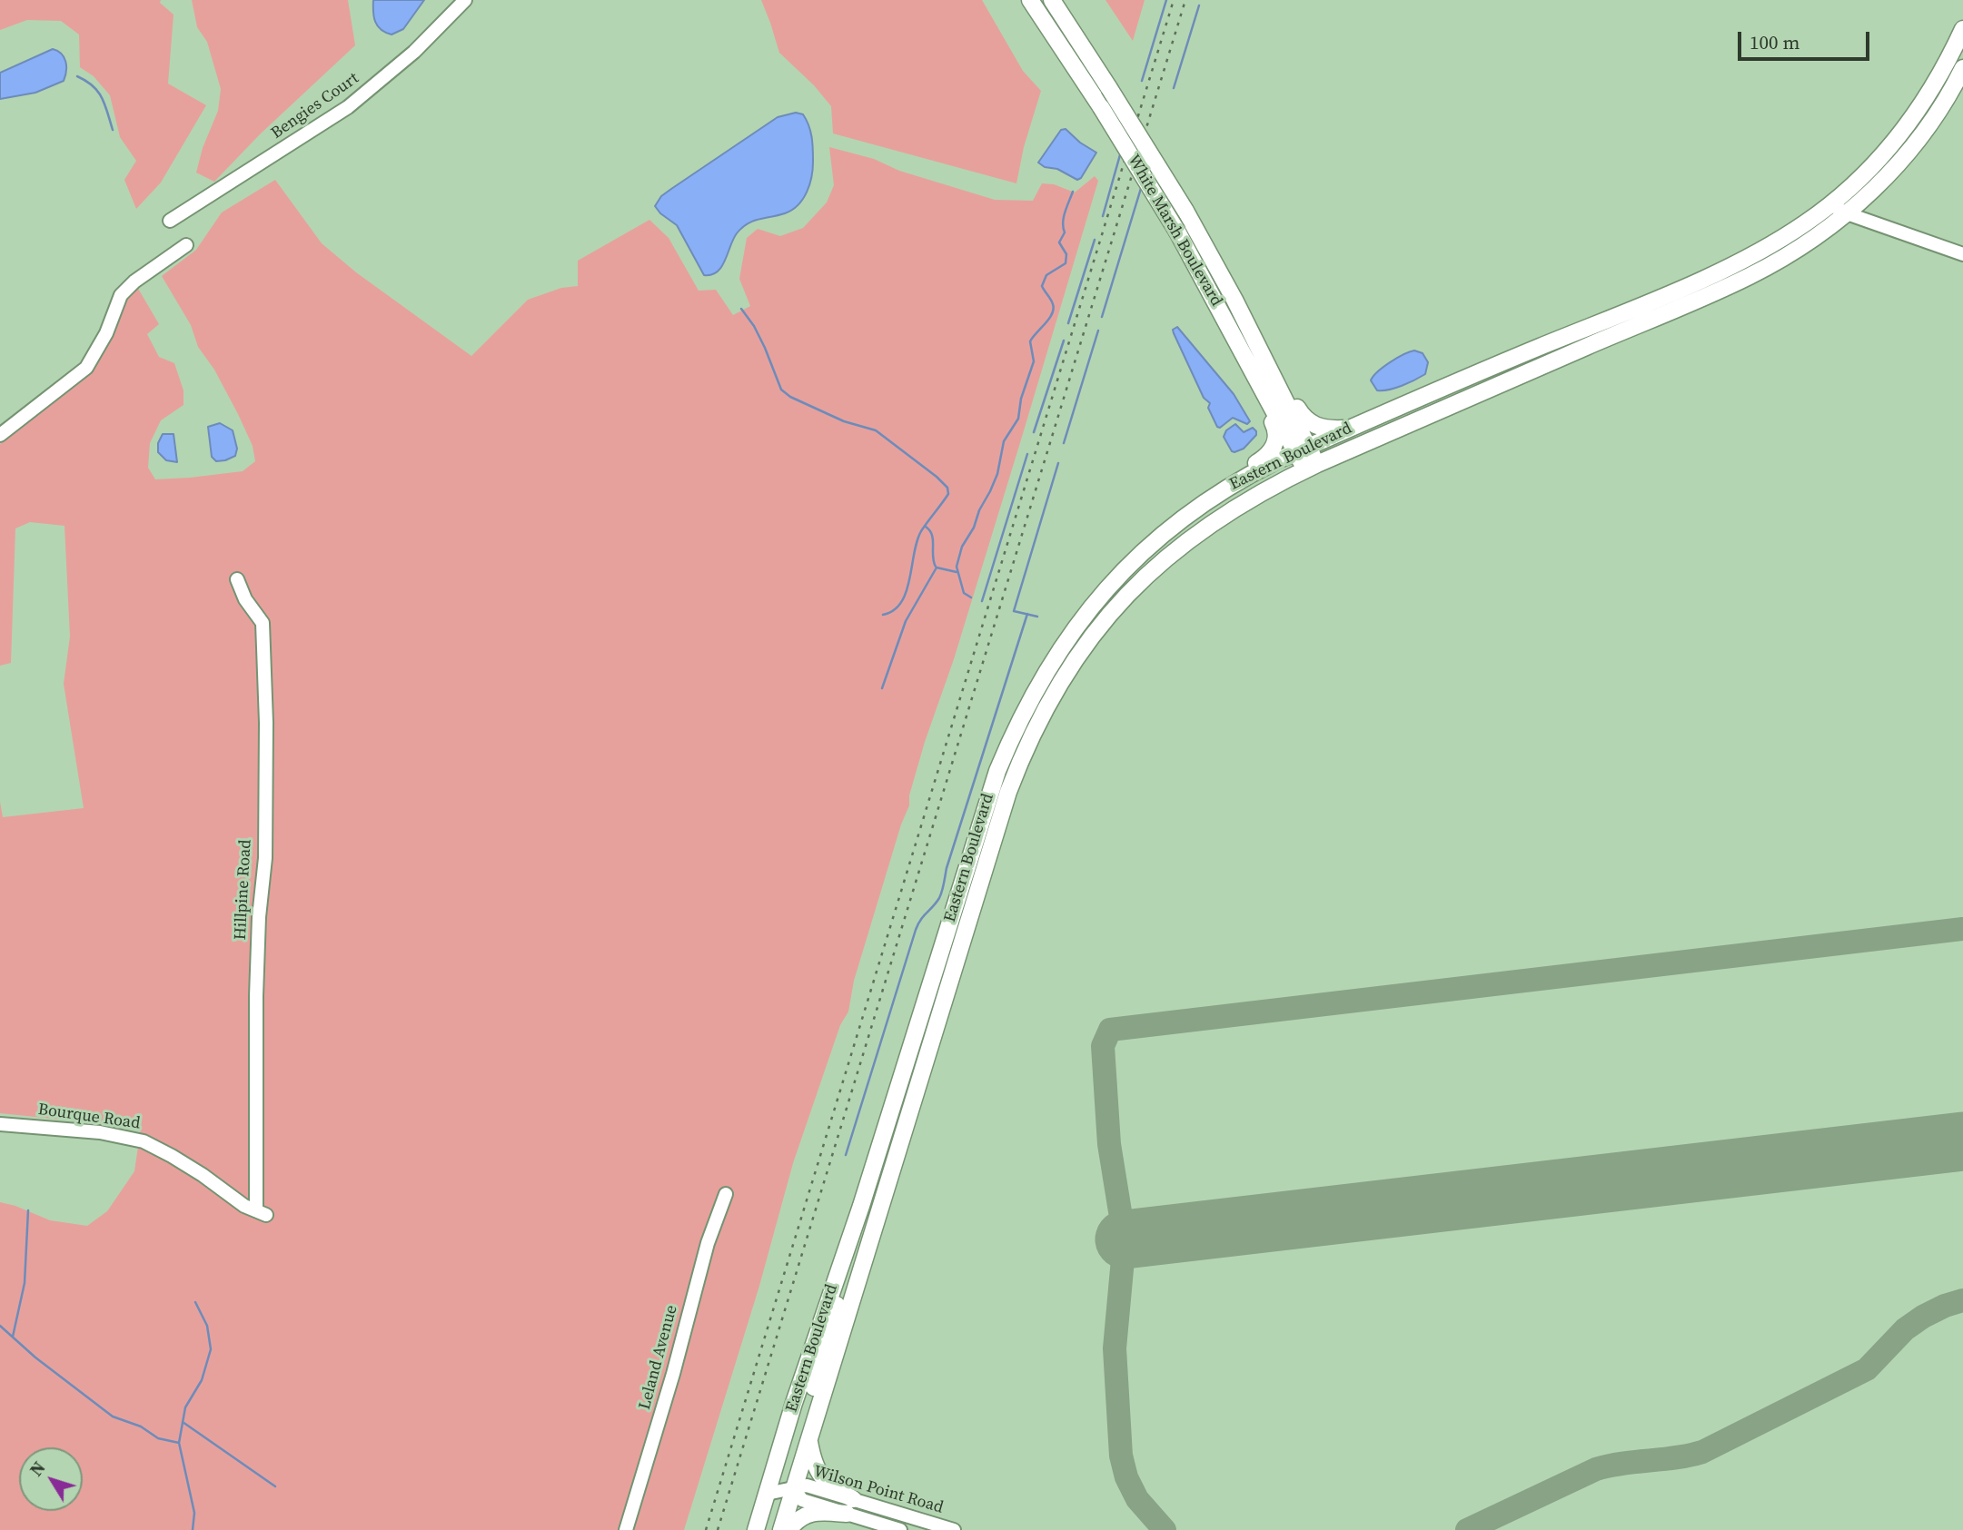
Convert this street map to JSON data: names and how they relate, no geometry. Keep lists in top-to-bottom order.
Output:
{
  "streets": {
    "main road": ["White Marsh Boulevard", "Eastern Boulevard"],
    "street": [
      "Bengies Court",
      "Hillpine Road",
      "Bourque Road",
      "Leland Avenue",
      "Wilson Point Road"
    ]
  },
  "crossings": [
    ["White Marsh Boulevard", "Eastern Boulevard"],
    ["Eastern Boulevard", "Wilson Point Road"],
    ["Hillpine Road", "Bourque Road"]
  ],
  "scale_bar": "100 m",
  "north": "top left"
}
